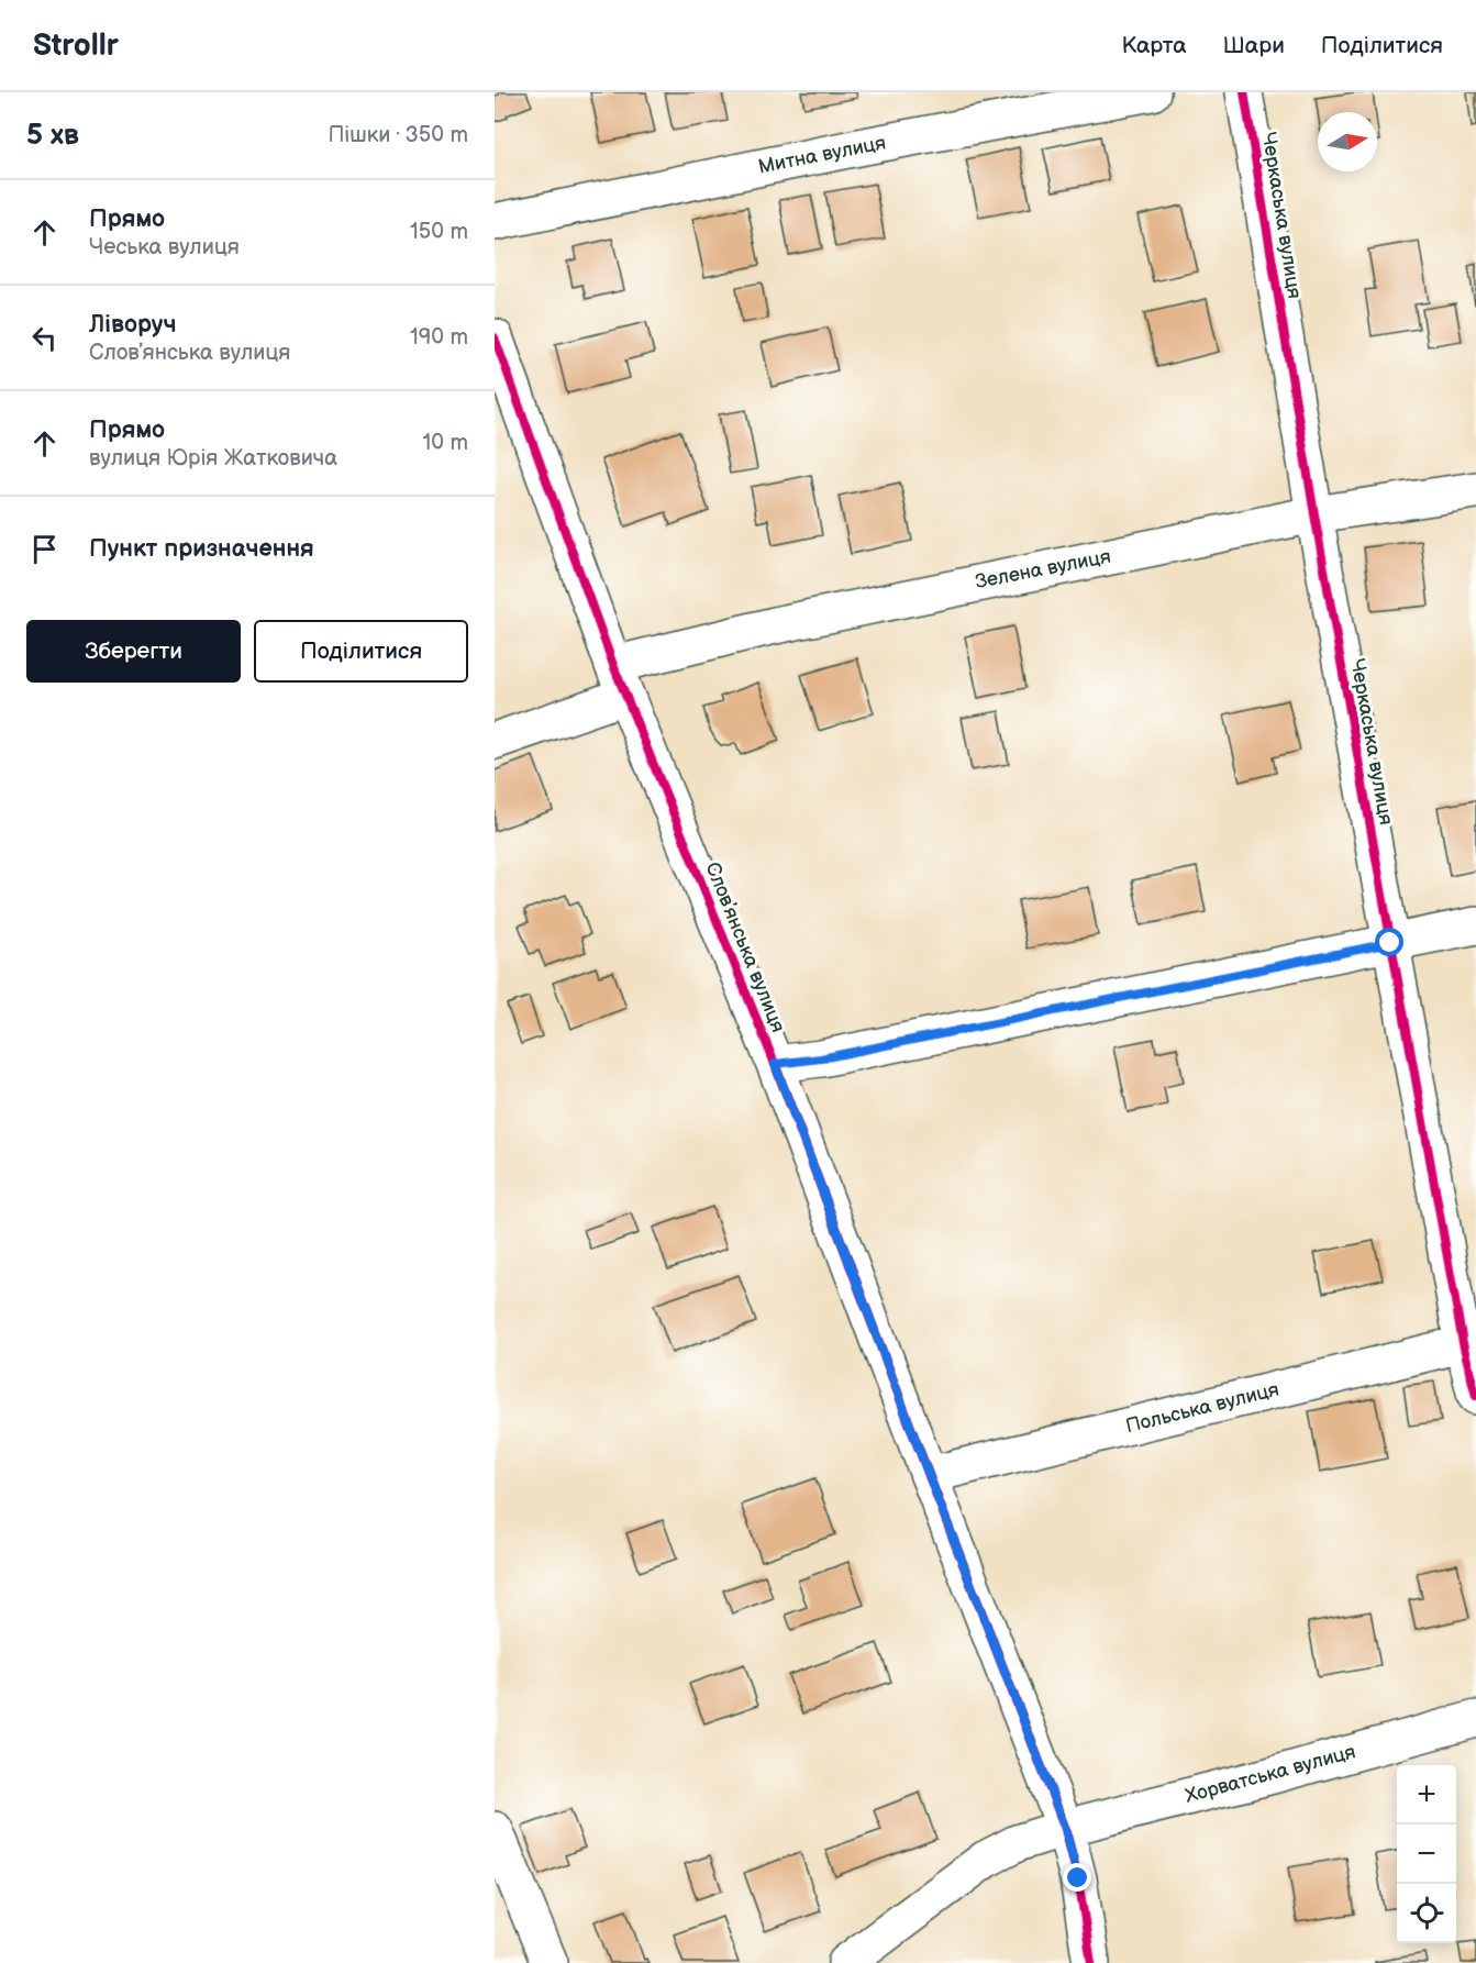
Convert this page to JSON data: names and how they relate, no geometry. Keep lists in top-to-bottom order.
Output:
{
  "streets": {
    "street": [
      "Митна вулиця",
      "Черкаська вулиця",
      "Зелена вулиця",
      "Словʼянська вулиця",
      "Польська вулиця",
      "Хорватська вулиця"
    ]
  },
  "crossings": [
    ["Черкаська вулиця", "Зелена вулиця"],
    ["Черкаська вулиця", "Польська вулиця"],
    ["Зелена вулиця", "Словʼянська вулиця"],
    ["Словʼянська вулиця", "Польська вулиця"],
    ["Словʼянська вулиця", "Хорватська вулиця"]
  ],
  "north": "right",
  "page": {
    "header": "Strollr",
    "nav": ["Карта", "Шари", "Поділитися"],
    "heading": ["5 хв", "Пішки · 350 m"],
    "list": [
      ["Прямо", "Чеська вулиця", "150 m"],
      ["Ліворуч", "Словʼянська вулиця", "190 m"],
      ["Прямо", "вулиця Юрія Жатковича", "10 m"],
      "Пункт призначення"
    ],
    "buttons": ["Зберегти", "Поділитися"],
    "map_buttons": ["+", "−"]
  }
}
